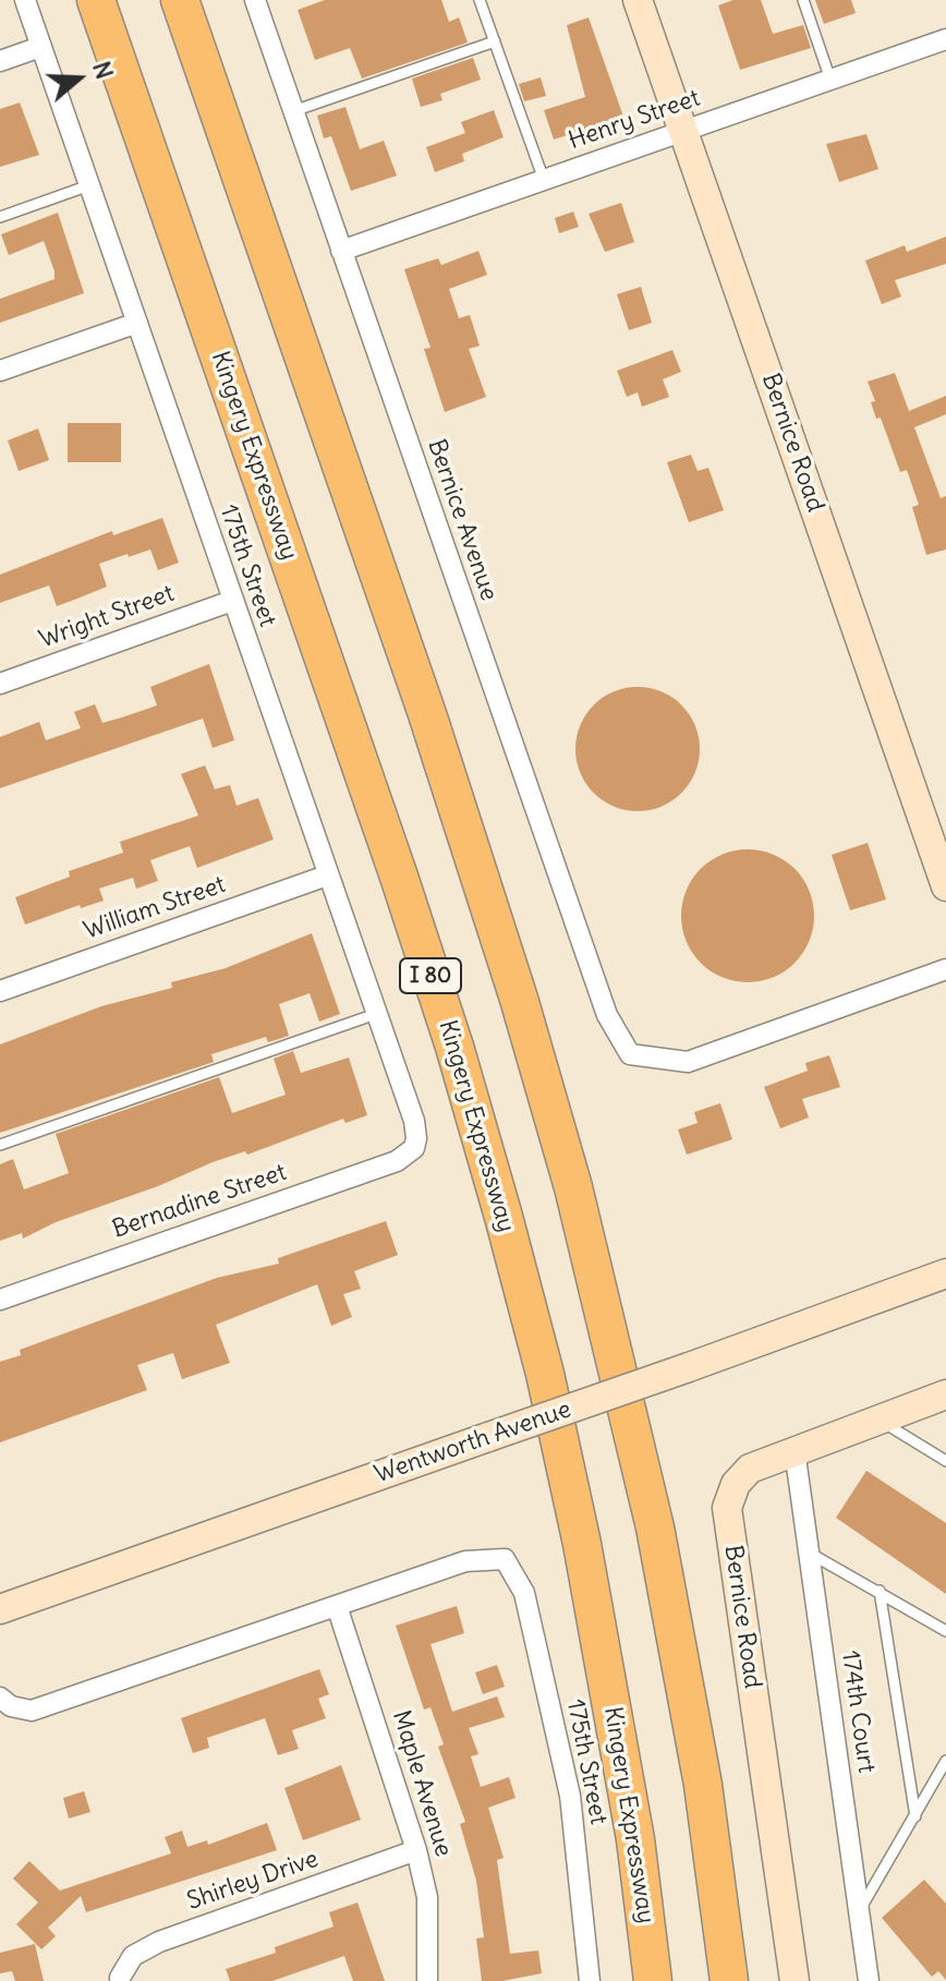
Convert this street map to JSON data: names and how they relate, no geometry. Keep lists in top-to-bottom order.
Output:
{
  "streets": {
    "highway": ["Kingery Expressway", "I 80"],
    "street": [
      "Henry Street",
      "Bernice Road",
      "Bernice Avenue",
      "175th Street",
      "Wright Street",
      "William Street",
      "Bernadine Street",
      "Wentworth Avenue",
      "174th Court",
      "Maple Avenue",
      "Shirley Drive"
    ]
  },
  "crossings": [
    ["Henry Street", "Bernice Road"],
    ["Henry Street", "Bernice Avenue"],
    ["Bernice Road", "174th Court"],
    ["175th Street", "Wright Street"],
    ["175th Street", "William Street"],
    ["175th Street", "Bernadine Street"],
    ["175th Street", "Maple Avenue"],
    ["Maple Avenue", "Shirley Drive"]
  ],
  "north": "right"
}
